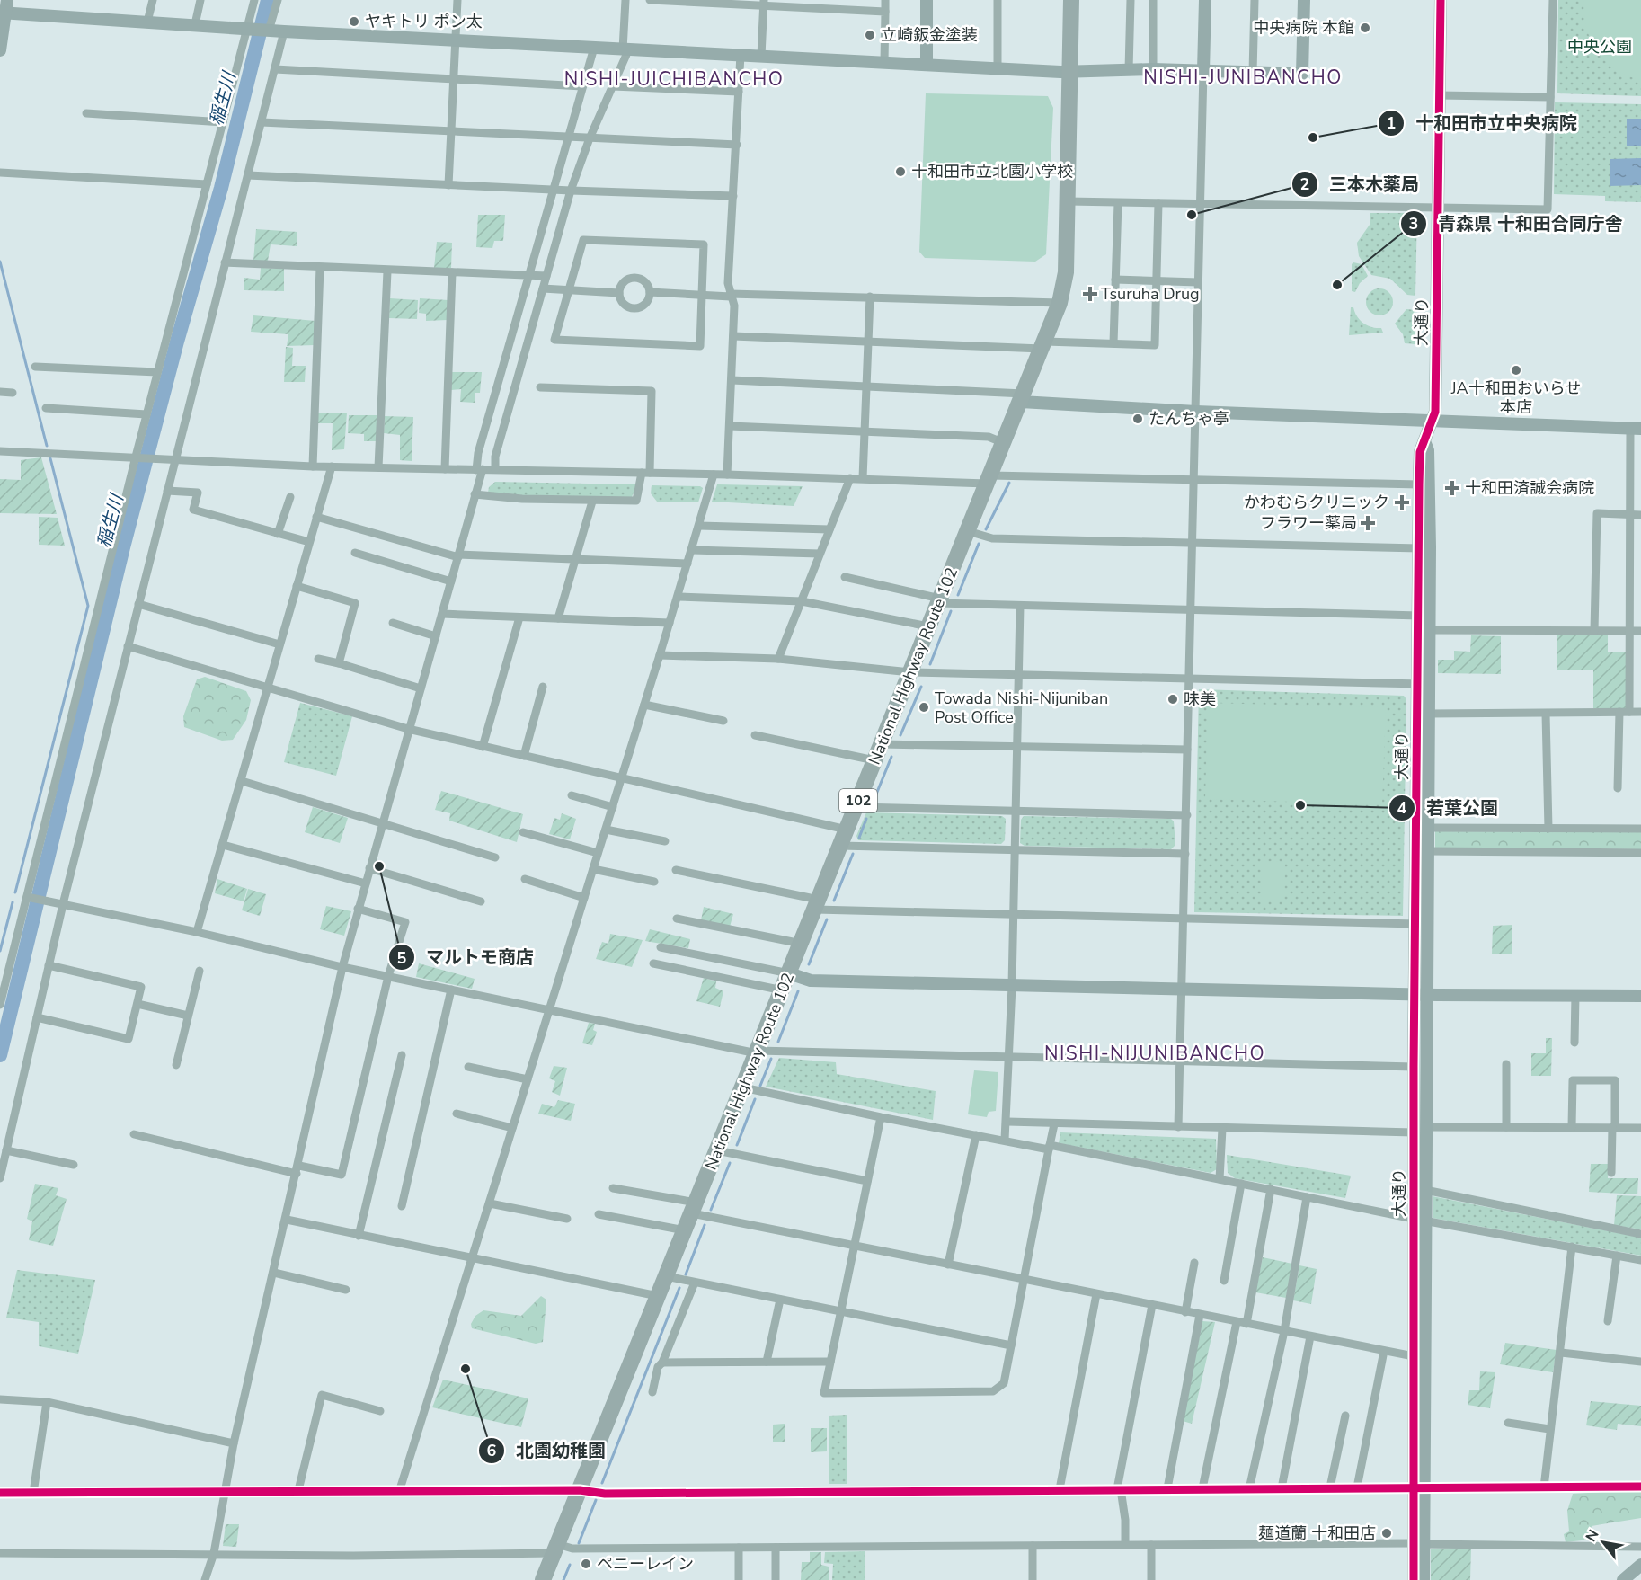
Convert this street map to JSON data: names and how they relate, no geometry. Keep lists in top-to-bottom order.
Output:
{
  "streets": {
    "highway": ["National Highway Route 102", "102"],
    "street": ["大通り"]
  },
  "districts": ["NISHI-JUNIBANCHO", "NISHI-JUICHIBANCHO", "NISHI-NIJUNIBANCHO"],
  "water": ["稲生川"],
  "parks": ["中央公園"],
  "places": {
    "other": [
      "ヤキトリ ポン太",
      "中央病院 本館",
      "立崎鈑金塗装",
      "十和田市立中央病院",
      "十和田市立北園小学校",
      "三本木薬局",
      "青森県 十和田合同庁舎",
      "JA十和田おいらせ 本店",
      "たんちゃ亭",
      "味美",
      "Towada Nishi-Nijuniban Post Office",
      "若葉公園",
      "マルトモ商店",
      "北園幼稚園",
      "麺道蘭 十和田店",
      "ペニーレイン"
    ],
    "health": [
      "Tsuruha Drug",
      "十和田済誠会病院",
      "かわむらクリニック",
      "フラワー薬局"
    ]
  },
  "north": "top left"
}
